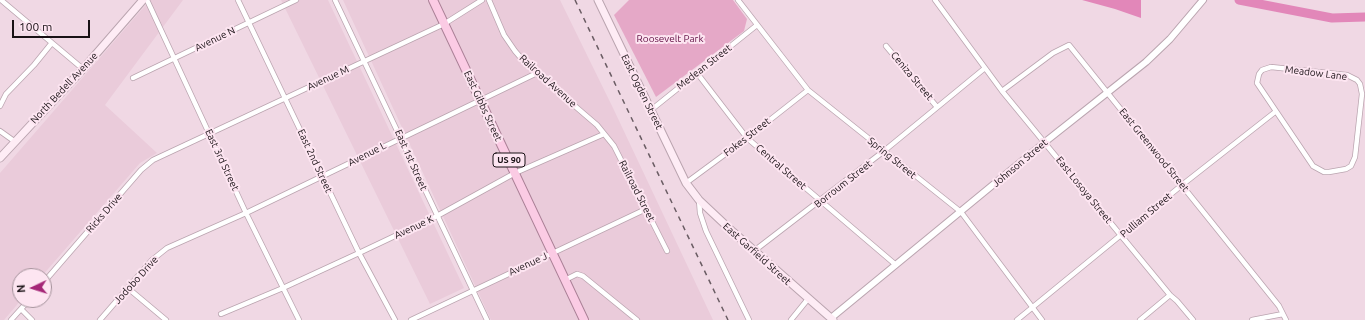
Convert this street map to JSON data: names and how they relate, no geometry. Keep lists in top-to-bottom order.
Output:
{
  "streets": {
    "highway": ["East Gibbs Street", "US 90"],
    "main road": ["North Bedell Avenue", "East Ogden Street", "East Garfield Street"],
    "street": [
      "Avenue N",
      "Medean Street",
      "Meadow Lane",
      "Ceniza Street",
      "Avenue M",
      "Railroad Avenue",
      "Fokes Street",
      "East Greenwood Street",
      "Avenue L",
      "Spring Street",
      "East 3rd Street",
      "East 1st Street",
      "East 2nd Street",
      "Johnson Street",
      "Central Street",
      "Borroum Street",
      "East Losoya Street",
      "Railroad Street",
      "Ricks Drive",
      "Pulliam Street",
      "Avenue K",
      "Avenue J",
      "Jodobo Drive"
    ]
  },
  "crossings": [
    ["Avenue N", "East 3rd Street"],
    ["Avenue N", "East 2nd Street"],
    ["Medean Street", "East Ogden Street"],
    ["Medean Street", "Spring Street"],
    ["Medean Street", "Central Street"],
    ["Meadow Lane", "Pulliam Street"],
    ["Ceniza Street", "Borroum Street"],
    ["Avenue M", "East Gibbs Street"],
    ["Avenue M", "East 3rd Street"],
    ["Avenue M", "East 1st Street"],
    ["Avenue M", "East 2nd Street"],
    ["Avenue M", "Ricks Drive"],
    ["Railroad Avenue", "Avenue L"],
    ["Railroad Avenue", "Railroad Street"],
    ["Railroad Avenue", "Avenue K"],
    ["East Ogden Street", "Fokes Street"],
    ["East Ogden Street", "East Garfield Street"],
    ["East Gibbs Street", "Avenue L"],
    ["East Gibbs Street", "Avenue K"],
    ["East Gibbs Street", "Avenue J"],
    ["Fokes Street", "Spring Street"],
    ["Fokes Street", "Central Street"],
    ["Fokes Street", "East Garfield Street"],
    ["East Greenwood Street", "Johnson Street"],
    ["East Greenwood Street", "East Losoya Street"],
    ["East Greenwood Street", "Pulliam Street"],
    ["Avenue L", "East 3rd Street"],
    ["Avenue L", "East 1st Street"],
    ["Avenue L", "East 2nd Street"],
    ["Avenue L", "Jodobo Drive"],
    ["Spring Street", "Johnson Street"],
    ["Spring Street", "Borroum Street"],
    ["Spring Street", "Pulliam Street"],
    ["East 3rd Street", "Avenue K"],
    ["East 1st Street", "Avenue K"],
    ["East 1st Street", "Avenue J"],
    ["East 2nd Street", "Avenue K"],
    ["Johnson Street", "Central Street"],
    ["Johnson Street", "East Losoya Street"],
    ["Johnson Street", "East Garfield Street"],
    ["Central Street", "Borroum Street"],
    ["Borroum Street", "East Losoya Street"],
    ["Borroum Street", "East Garfield Street"],
    ["East Losoya Street", "Pulliam Street"],
    ["Railroad Street", "Avenue K"],
    ["Railroad Street", "Avenue J"]
  ],
  "parks": ["Roosevelt Park"],
  "scale_bar": "100 m",
  "north": "left"
}
